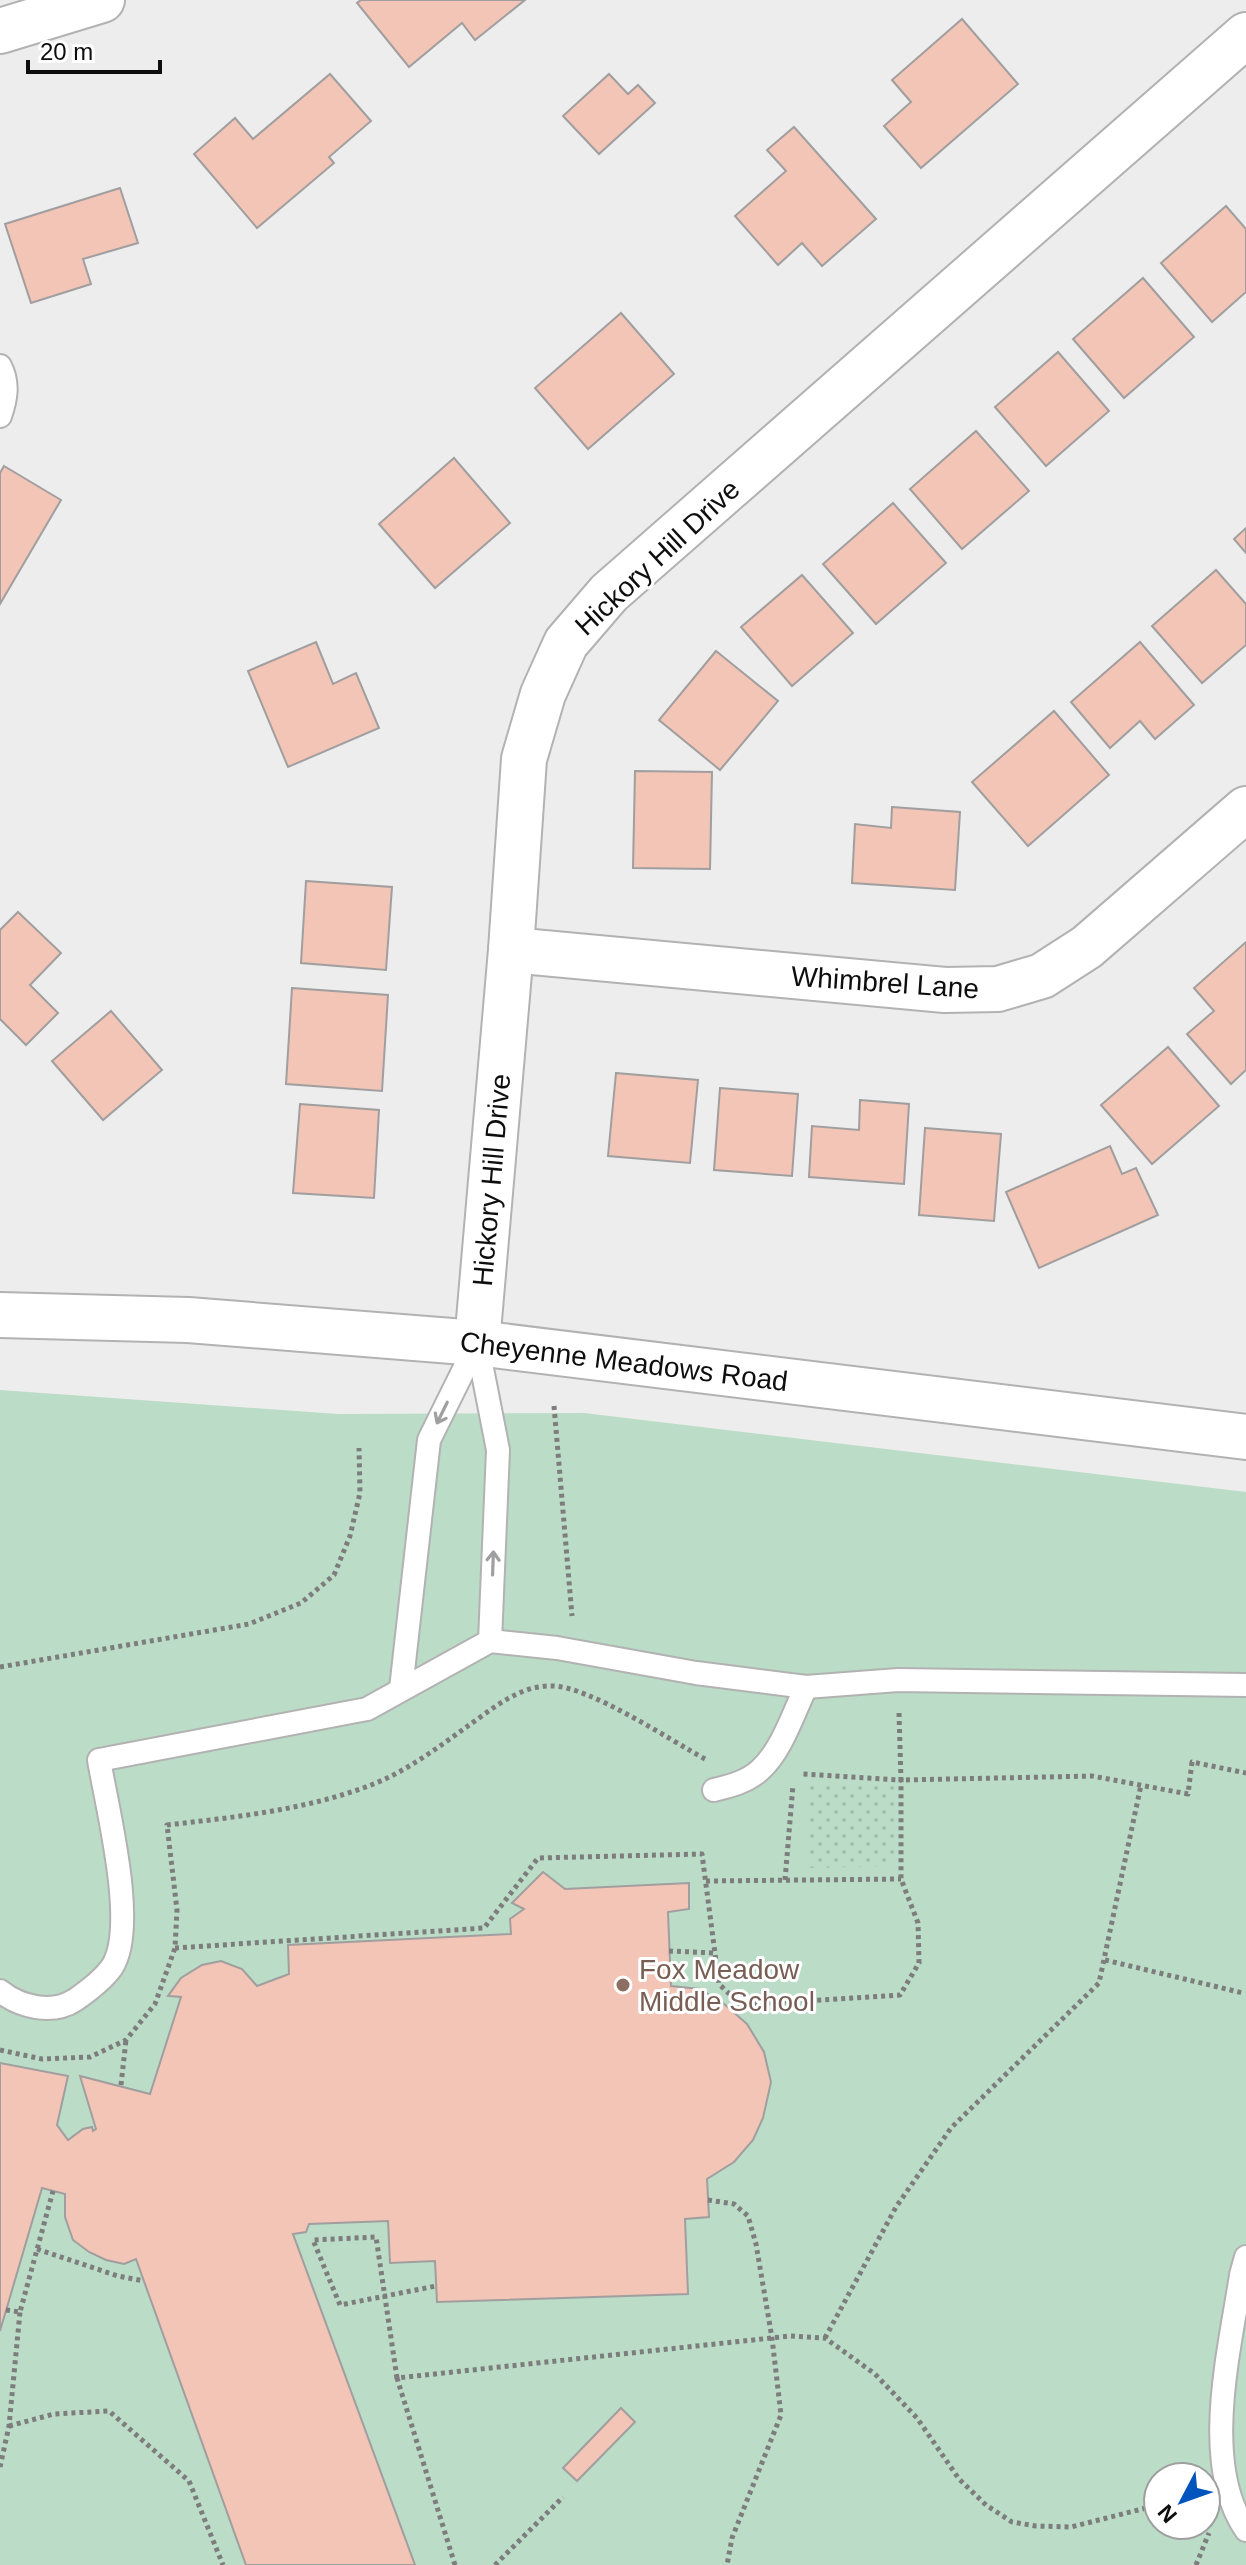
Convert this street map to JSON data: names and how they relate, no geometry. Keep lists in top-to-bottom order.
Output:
{
  "streets": {
    "street": ["Hickory Hill Drive", "Whimbrel Lane", "Cheyenne Meadows Road"]
  },
  "crossings": [
    ["Hickory Hill Drive", "Whimbrel Lane"],
    ["Hickory Hill Drive", "Cheyenne Meadows Road"]
  ],
  "places": ["Fox Meadow Middle School"],
  "scale_bar": "20 m",
  "north": "bottom left"
}
